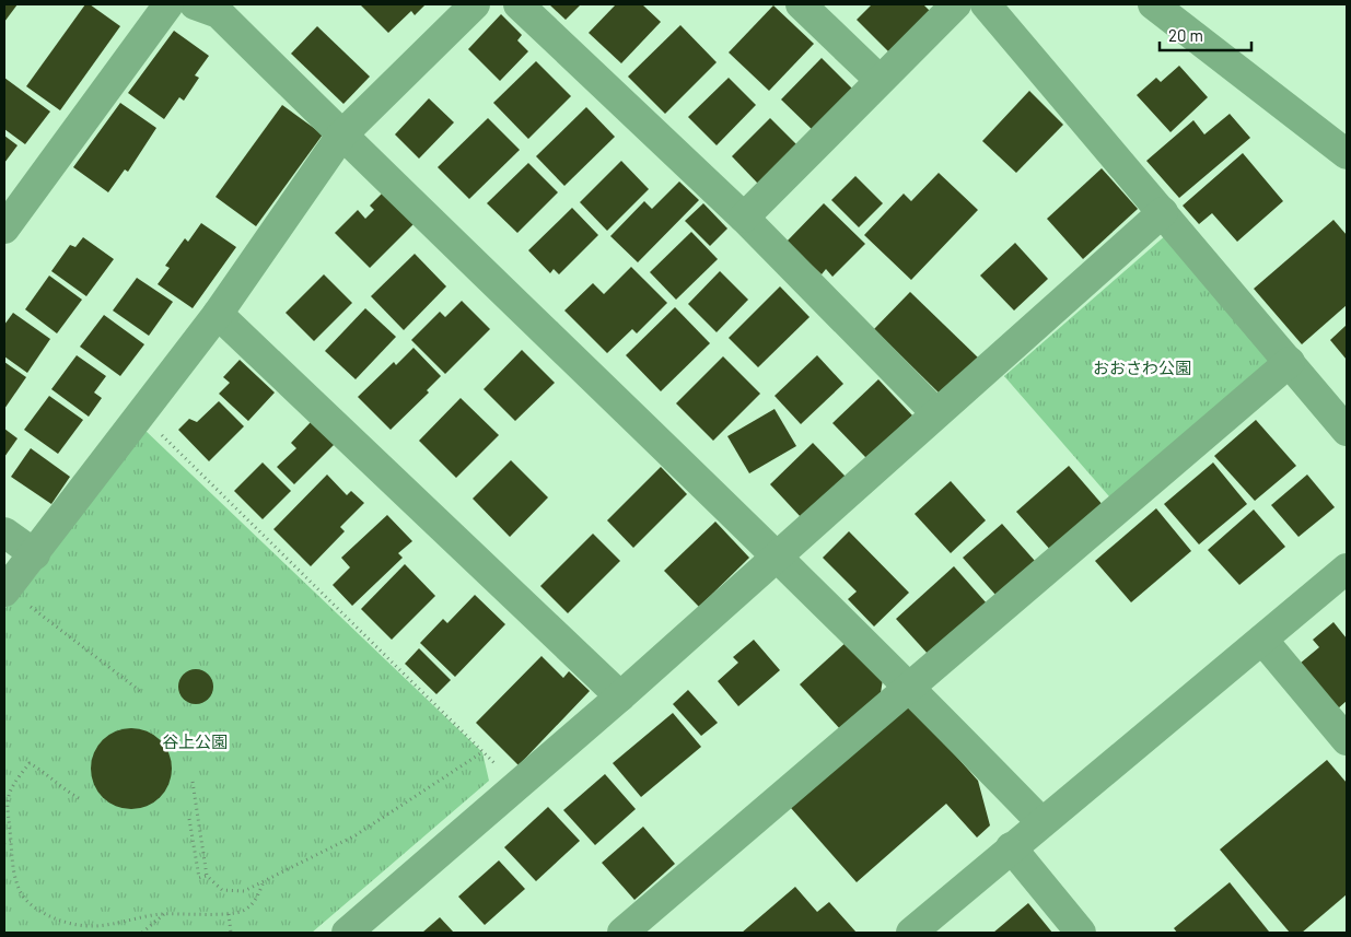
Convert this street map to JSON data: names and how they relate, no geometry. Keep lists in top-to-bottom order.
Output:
{
  "parks": ["おおさわ公園", "谷上公園"],
  "scale_bar": "20 m"
}
